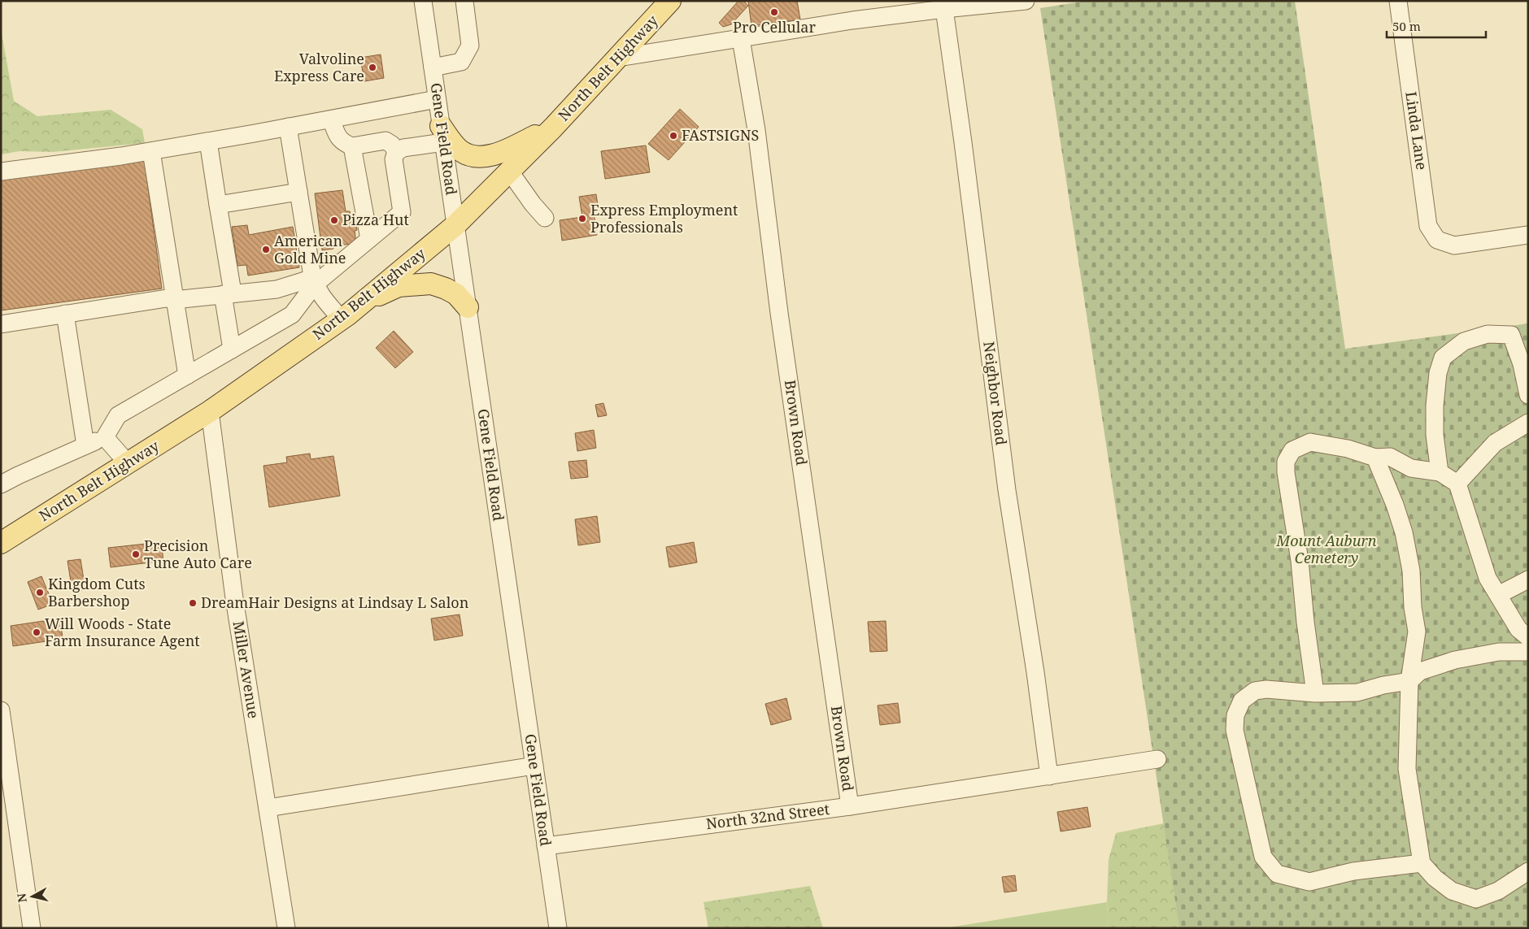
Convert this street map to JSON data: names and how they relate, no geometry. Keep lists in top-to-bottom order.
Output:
{
  "streets": {
    "main road": ["North Belt Highway"],
    "street": [
      "Linda Lane",
      "Gene Field Road",
      "Neighbor Road",
      "Brown Road",
      "Miller Avenue",
      "North 32nd Street"
    ]
  },
  "crossings": [
    ["North Belt Highway", "Gene Field Road"],
    ["North Belt Highway", "Miller Avenue"],
    ["Gene Field Road", "North 32nd Street"],
    ["Neighbor Road", "North 32nd Street"],
    ["Brown Road", "North 32nd Street"]
  ],
  "parks": ["Mount Auburn Cemetery"],
  "places": [
    "Pro Cellular",
    "Valvoline Express Care",
    "FASTSIGNS",
    "Express Employment Professionals",
    "Pizza Hut",
    "American Gold Mine",
    "Precision Tune Auto Care",
    "Kingdom Cuts Barbershop",
    "DreamHair Designs at Lindsay L Salon",
    "Will Woods - State Farm Insurance Agent"
  ],
  "scale_bar": "50 m",
  "north": "left"
}
